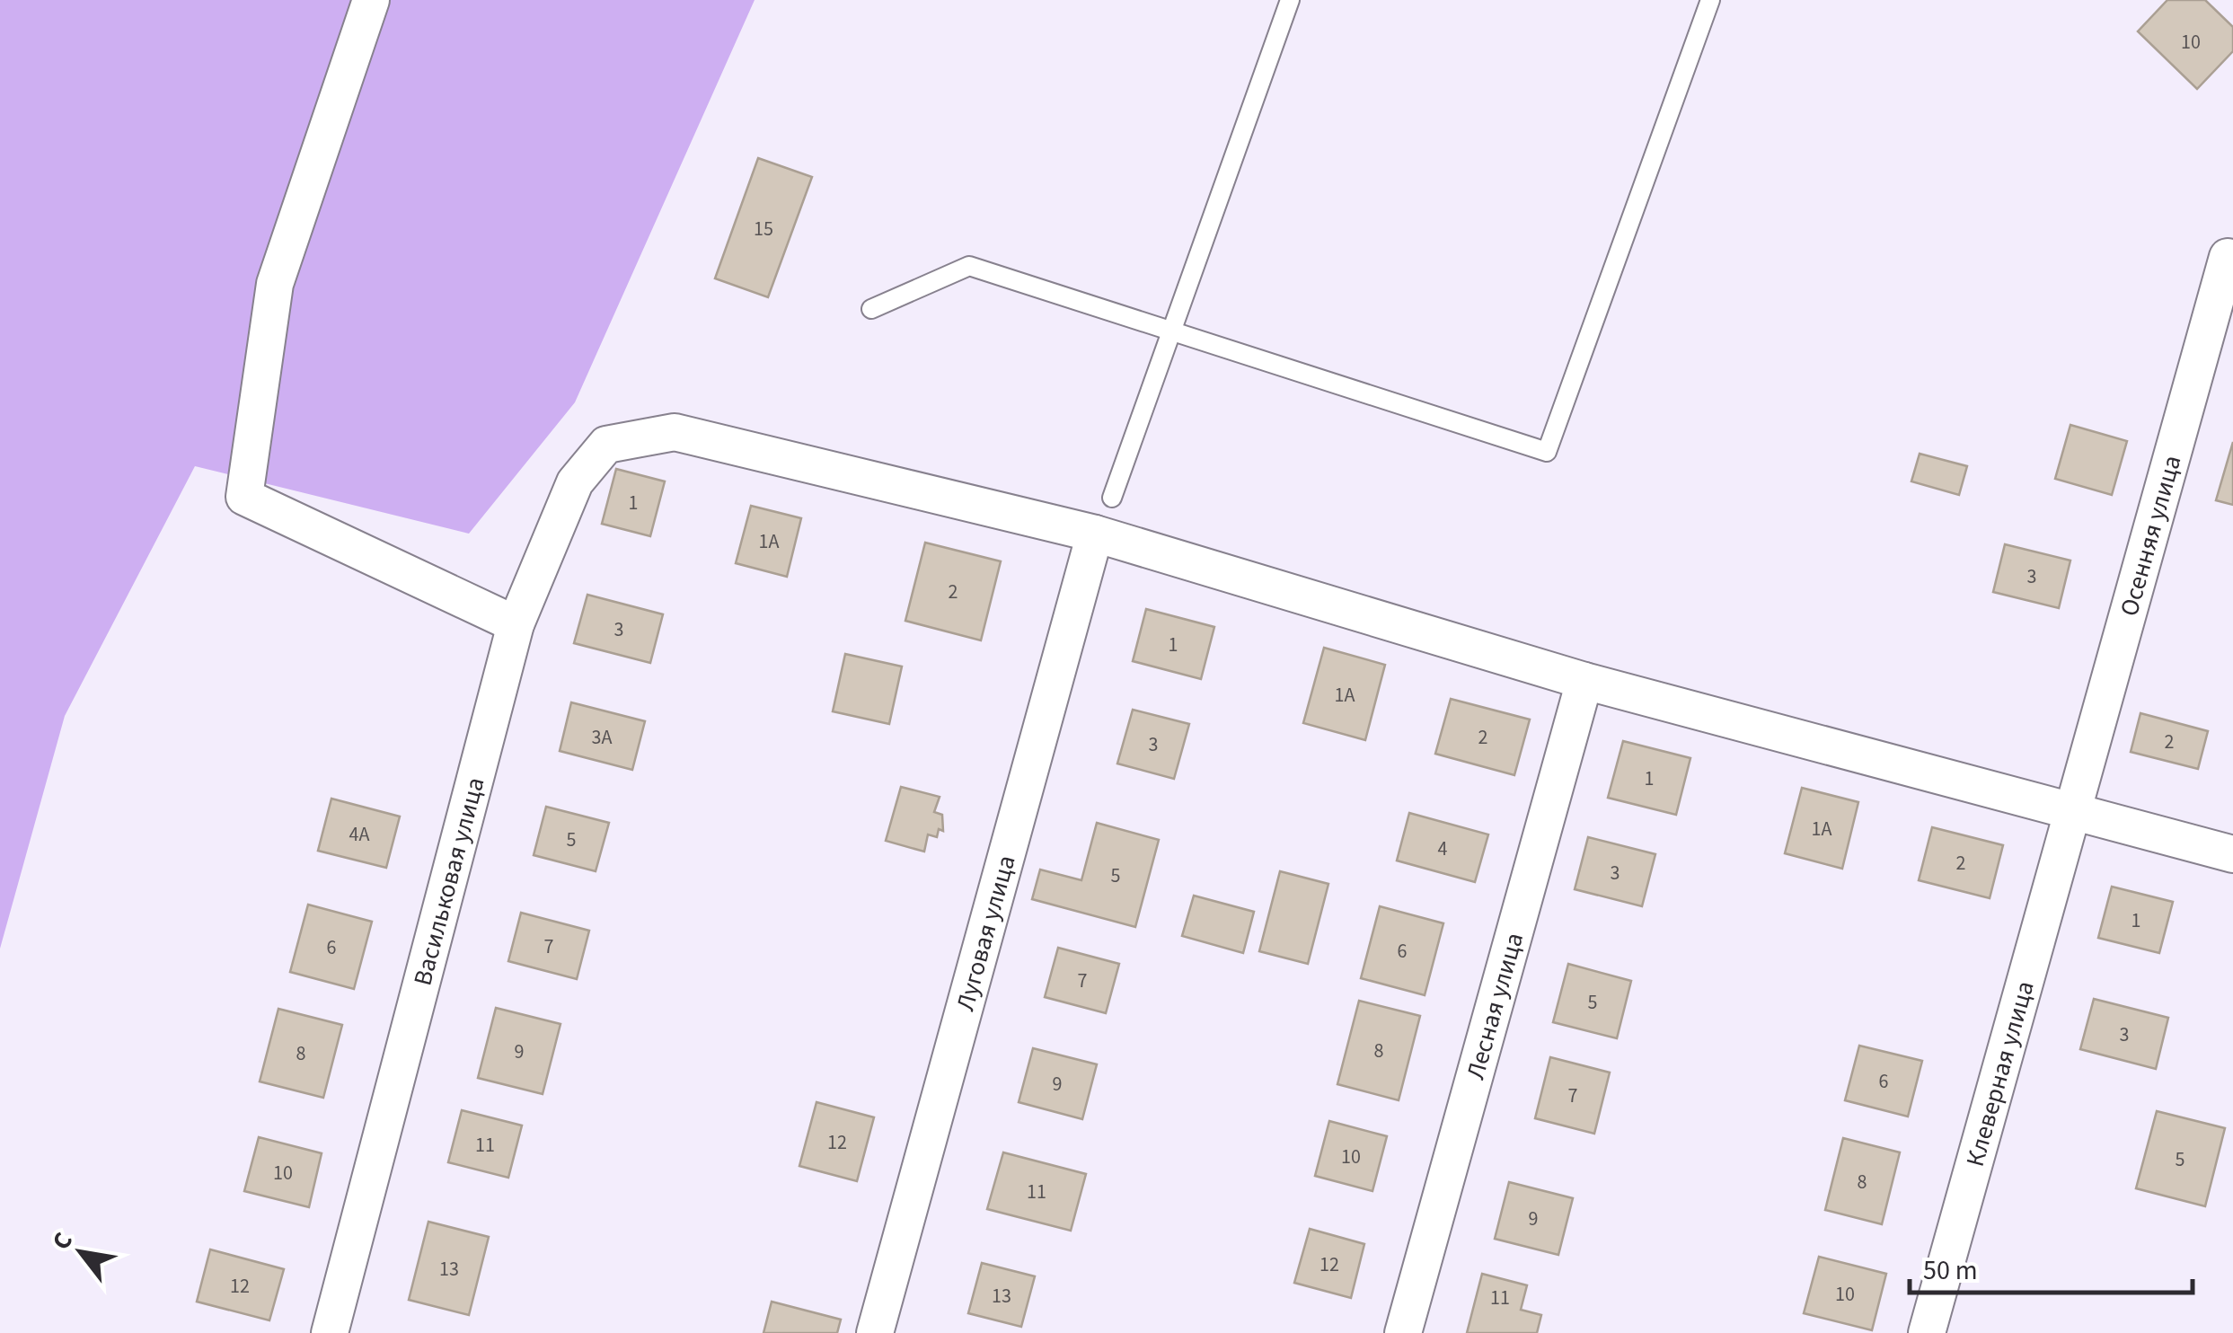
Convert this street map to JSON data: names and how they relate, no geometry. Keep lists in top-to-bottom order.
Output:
{
  "streets": {
    "street": [
      "Осенняя улица",
      "Васильковая улица",
      "Луговая улица",
      "Лесная улица",
      "Клеверная улица"
    ]
  },
  "crossings": [
    ["Осенняя улица", "Клеверная улица"],
    ["Васильковая улица", "Луговая улица"]
  ],
  "house_numbers": [
    "10",
    "15",
    "1",
    "1А",
    "3",
    "2",
    "3",
    "1",
    "1А",
    "3А",
    "2",
    "2",
    "3",
    "1",
    "1А",
    "4А",
    "5",
    "4",
    "2",
    "3",
    "5",
    "1",
    "7",
    "6",
    "6",
    "7",
    "5",
    "3",
    "8",
    "9",
    "8",
    "6",
    "9",
    "7",
    "12",
    "11",
    "10",
    "5",
    "10",
    "8",
    "11",
    "9",
    "12",
    "13",
    "12",
    "10",
    "13",
    "11"
  ],
  "scale_bar": "50 m",
  "north": "top left"
}
